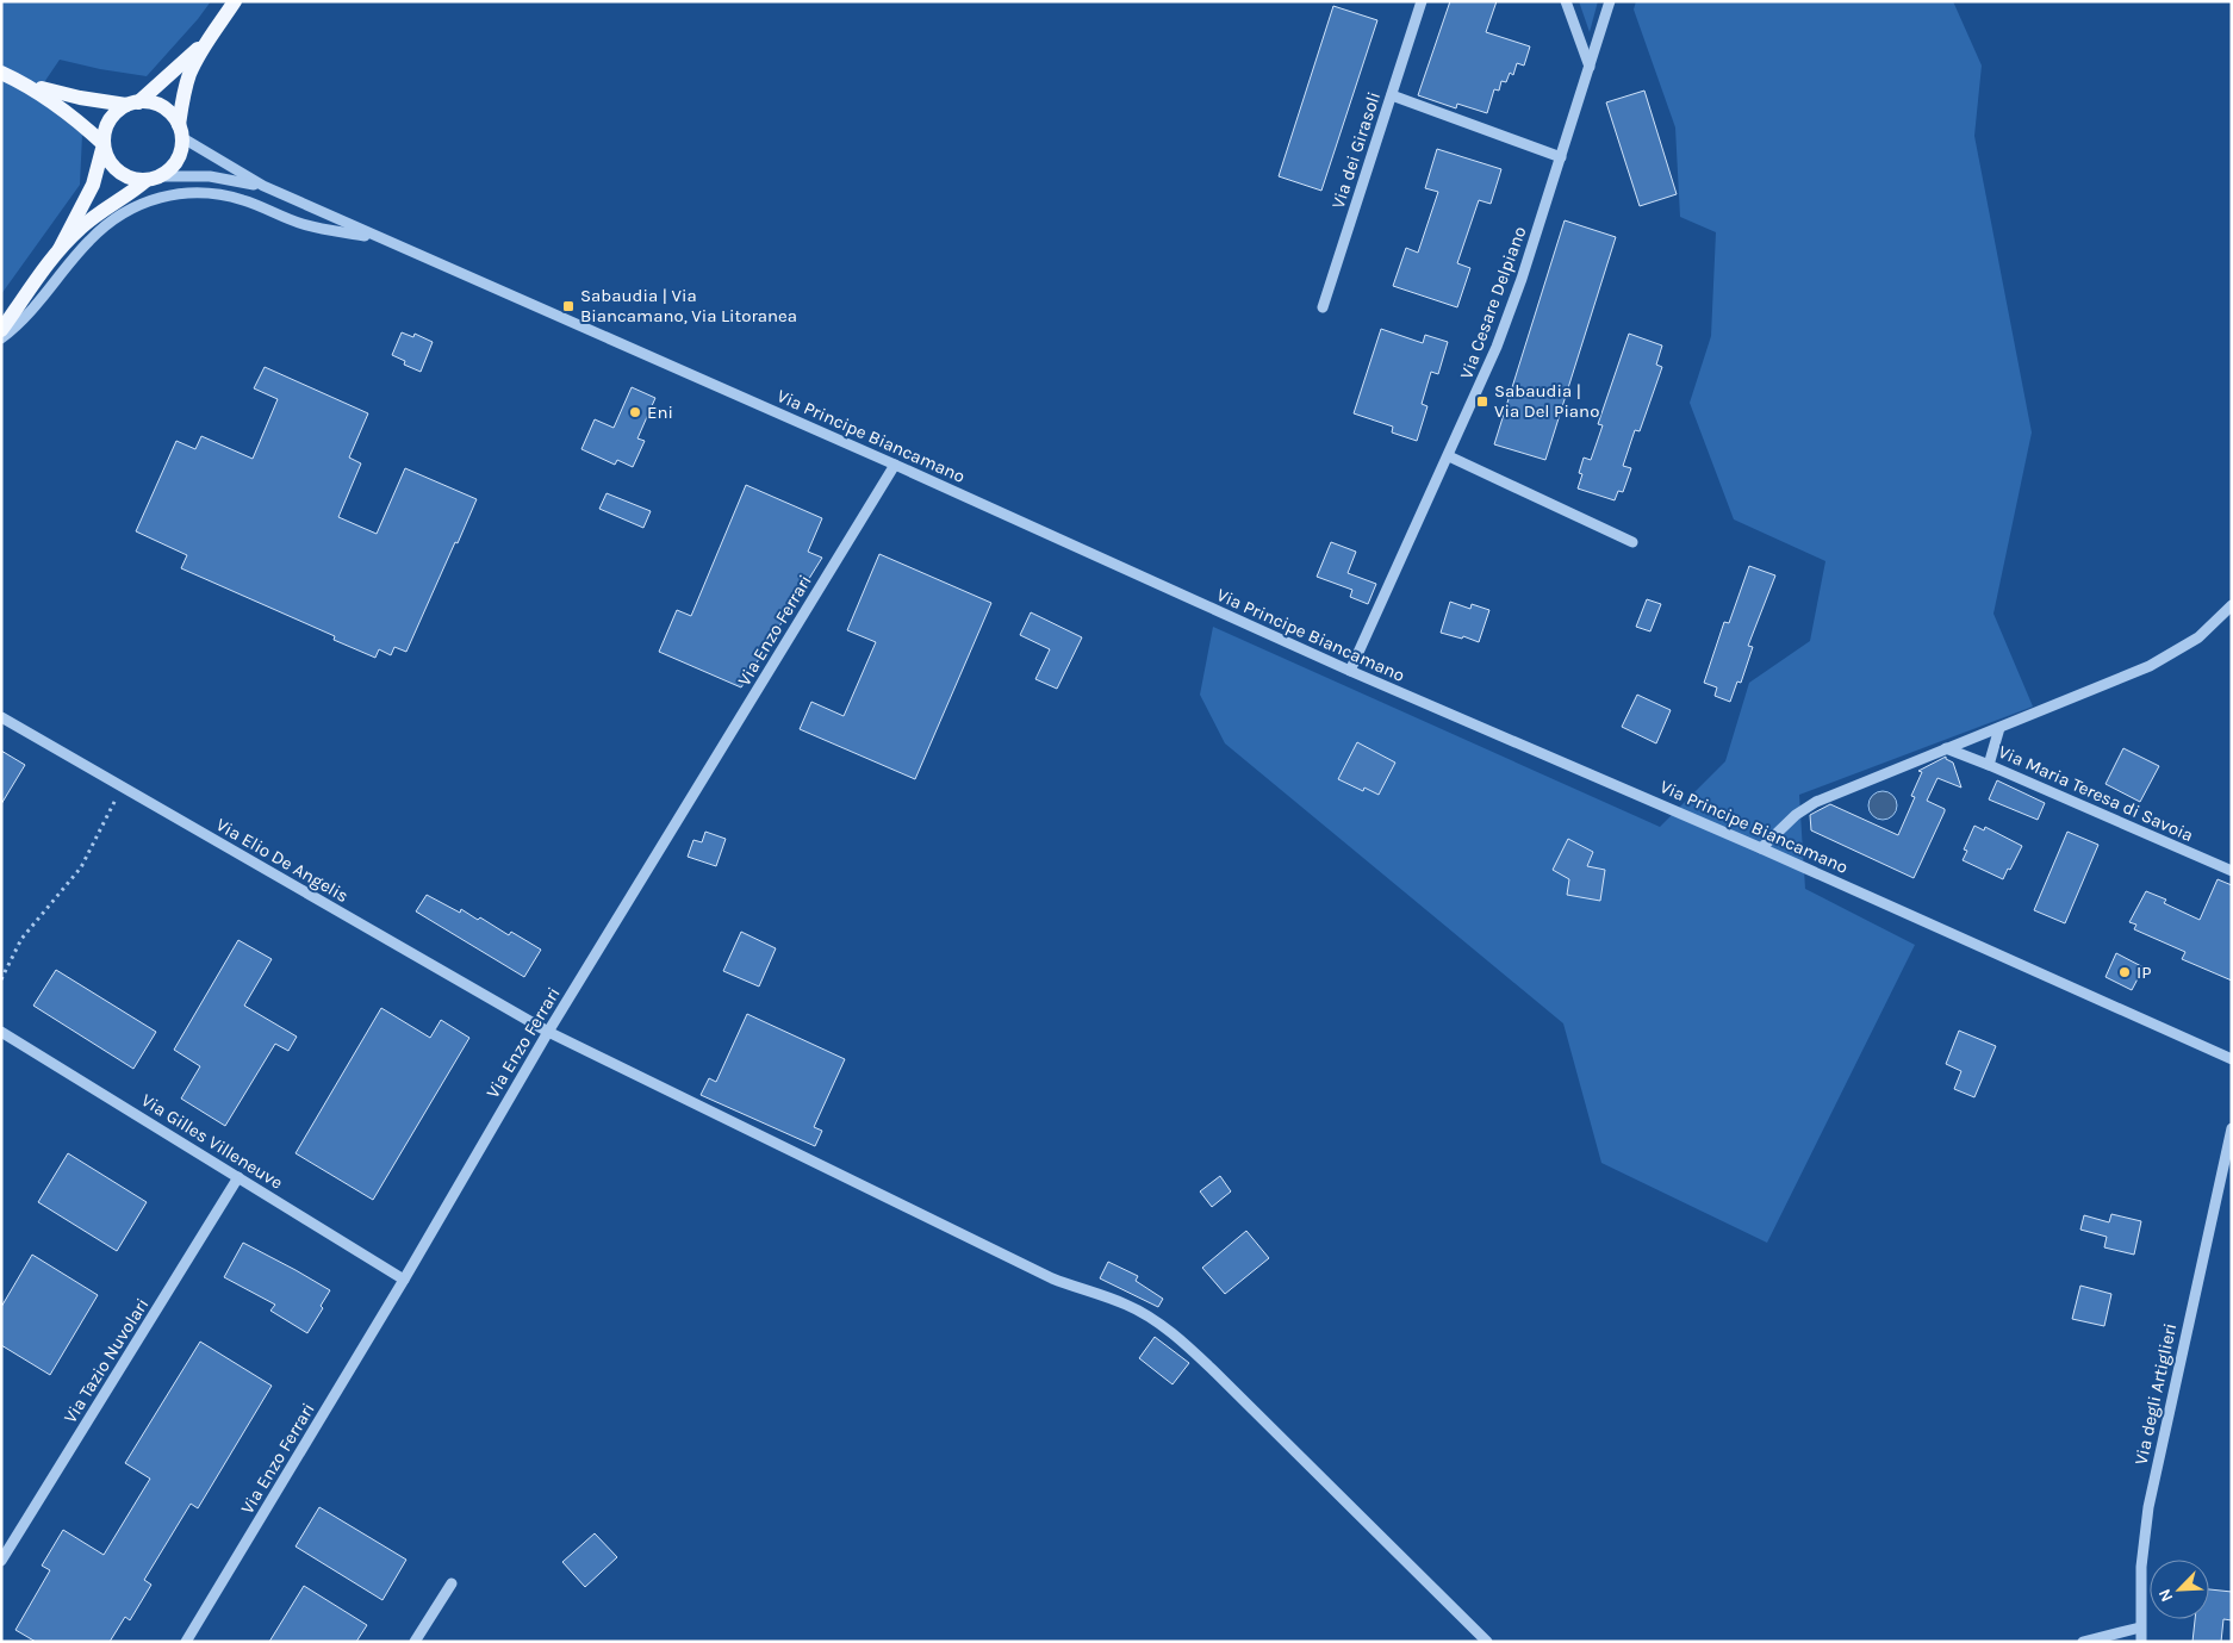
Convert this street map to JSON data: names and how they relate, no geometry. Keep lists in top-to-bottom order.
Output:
{
  "streets": {
    "street": [
      "Via dei Girasoli",
      "Via Cesare Delpiano",
      "Via Principe Biancamano",
      "Via Enzo Ferrari",
      "Via Maria Teresa di Savoia",
      "Via Elio De Angelis",
      "Via Gilles Villeneuve",
      "Via Tazio Nuvolari",
      "Via degli Artiglieri"
    ]
  },
  "crossings": [
    ["Via Cesare Delpiano", "Via Principe Biancamano"],
    ["Via Principe Biancamano", "Via Enzo Ferrari"],
    ["Via Enzo Ferrari", "Via Elio De Angelis"],
    ["Via Enzo Ferrari", "Via Gilles Villeneuve"],
    ["Via Gilles Villeneuve", "Via Tazio Nuvolari"]
  ],
  "places": {
    "transit": ["Sabaudia | Via Biancamano, Via Litoranea", "Sabaudia | Via Del Piano"],
    "other": ["Eni", "IP"]
  },
  "north": "bottom left"
}
